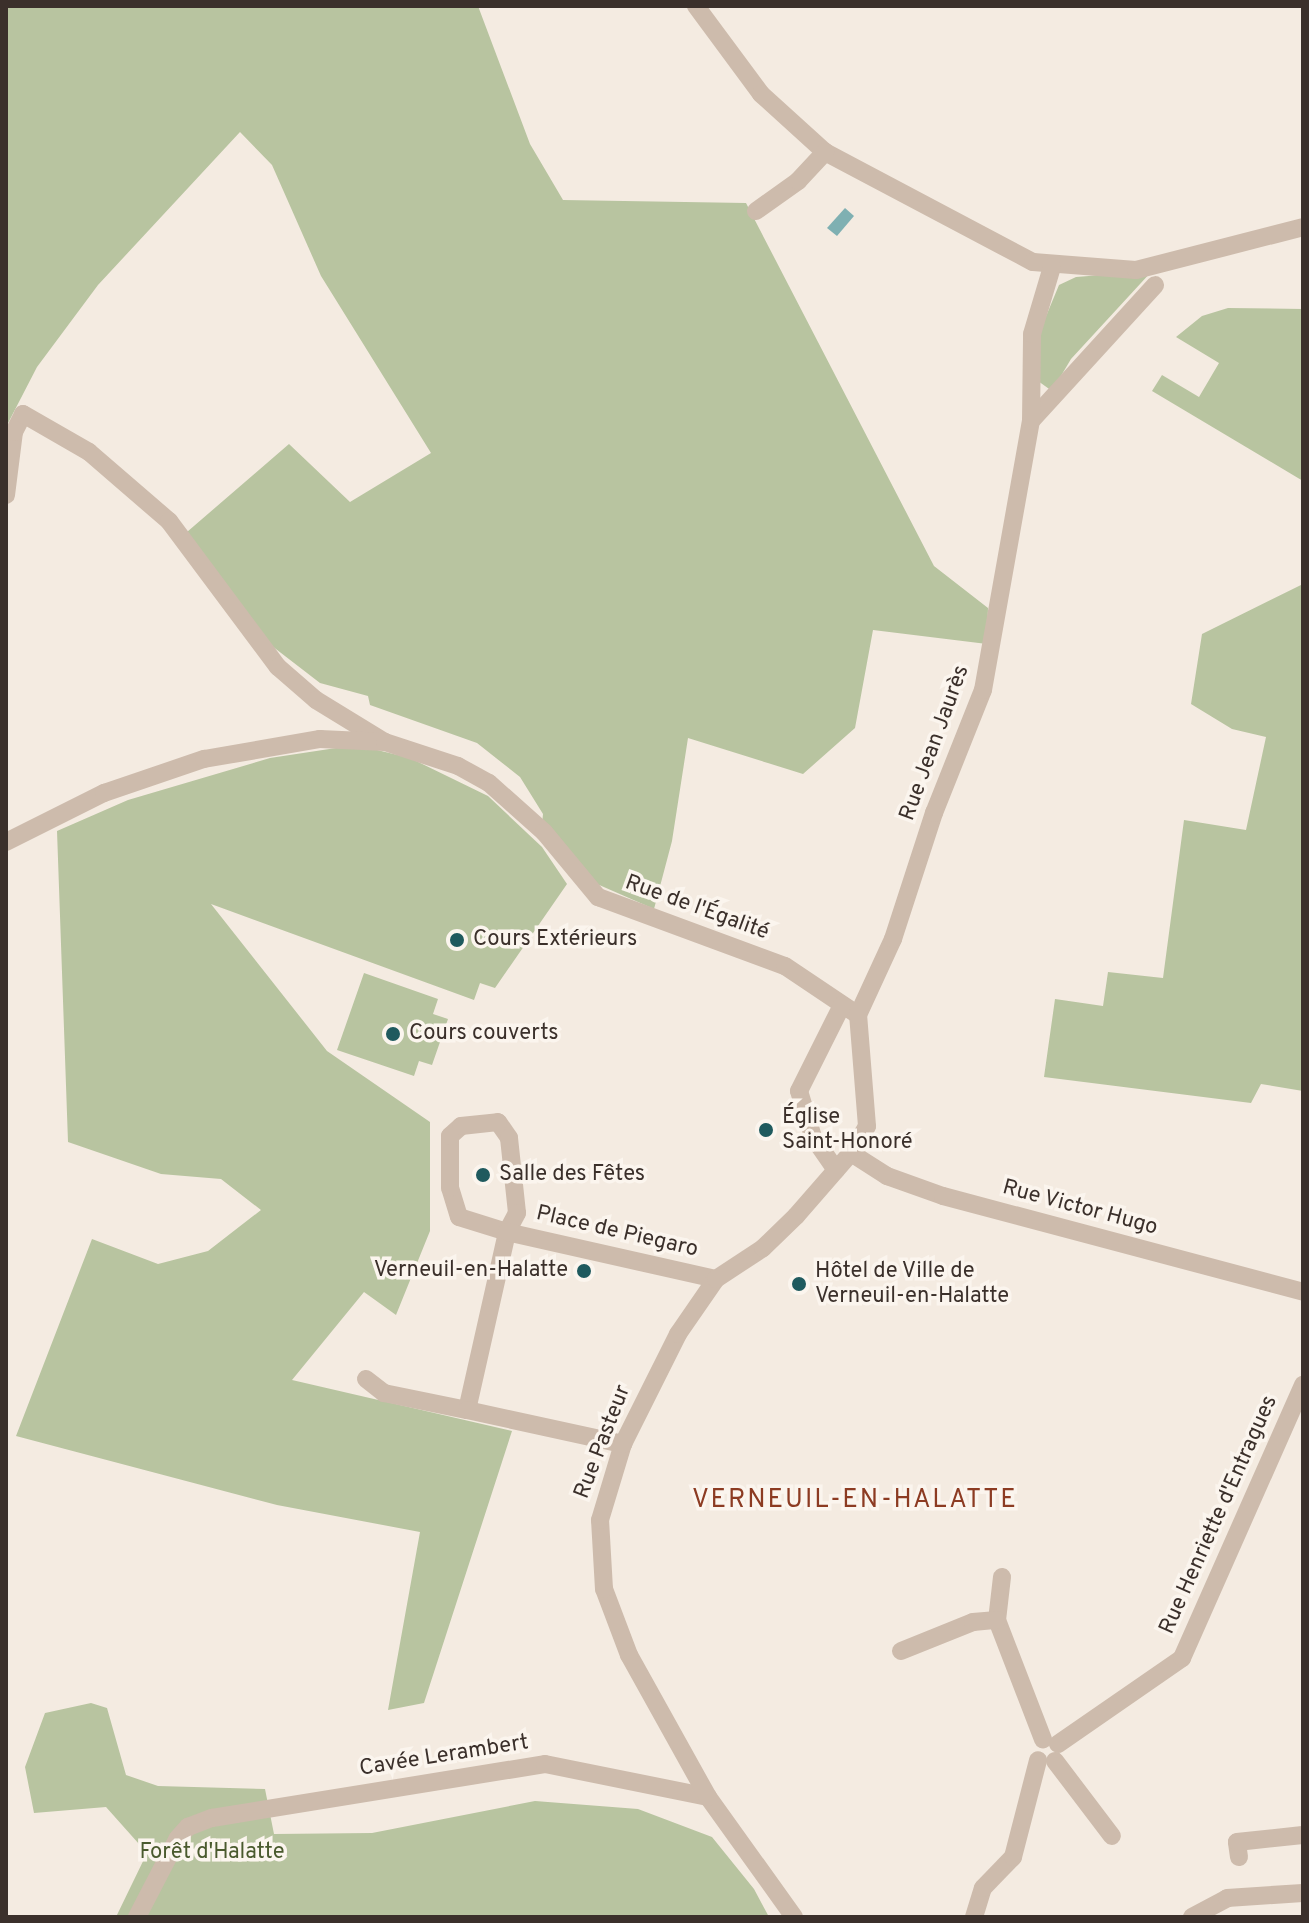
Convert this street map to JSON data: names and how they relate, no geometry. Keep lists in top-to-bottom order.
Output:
{
  "streets": {
    "street": [
      "Rue Jean Jaurès",
      "Rue de l'Égalité",
      "Rue Victor Hugo",
      "Place de Piegaro",
      "Rue Pasteur",
      "Rue Henriette d'Entragues",
      "Cavée Lerambert"
    ]
  },
  "crossings": [
    ["Rue Jean Jaurès", "Rue de l'Égalité"],
    ["Rue Jean Jaurès", "Rue Pasteur"],
    ["Rue Victor Hugo", "Rue Pasteur"],
    ["Place de Piegaro", "Rue Pasteur"],
    ["Rue Pasteur", "Cavée Lerambert"]
  ],
  "districts": ["VERNEUIL-EN-HALATTE"],
  "parks": ["Forêt d'Halatte"],
  "places": [
    "Cours Extérieurs",
    "Cours couverts",
    "Église Saint-Honoré",
    "Salle des Fêtes",
    "Verneuil-en-Halatte",
    "Hôtel de Ville de Verneuil-en-Halatte"
  ]
}
